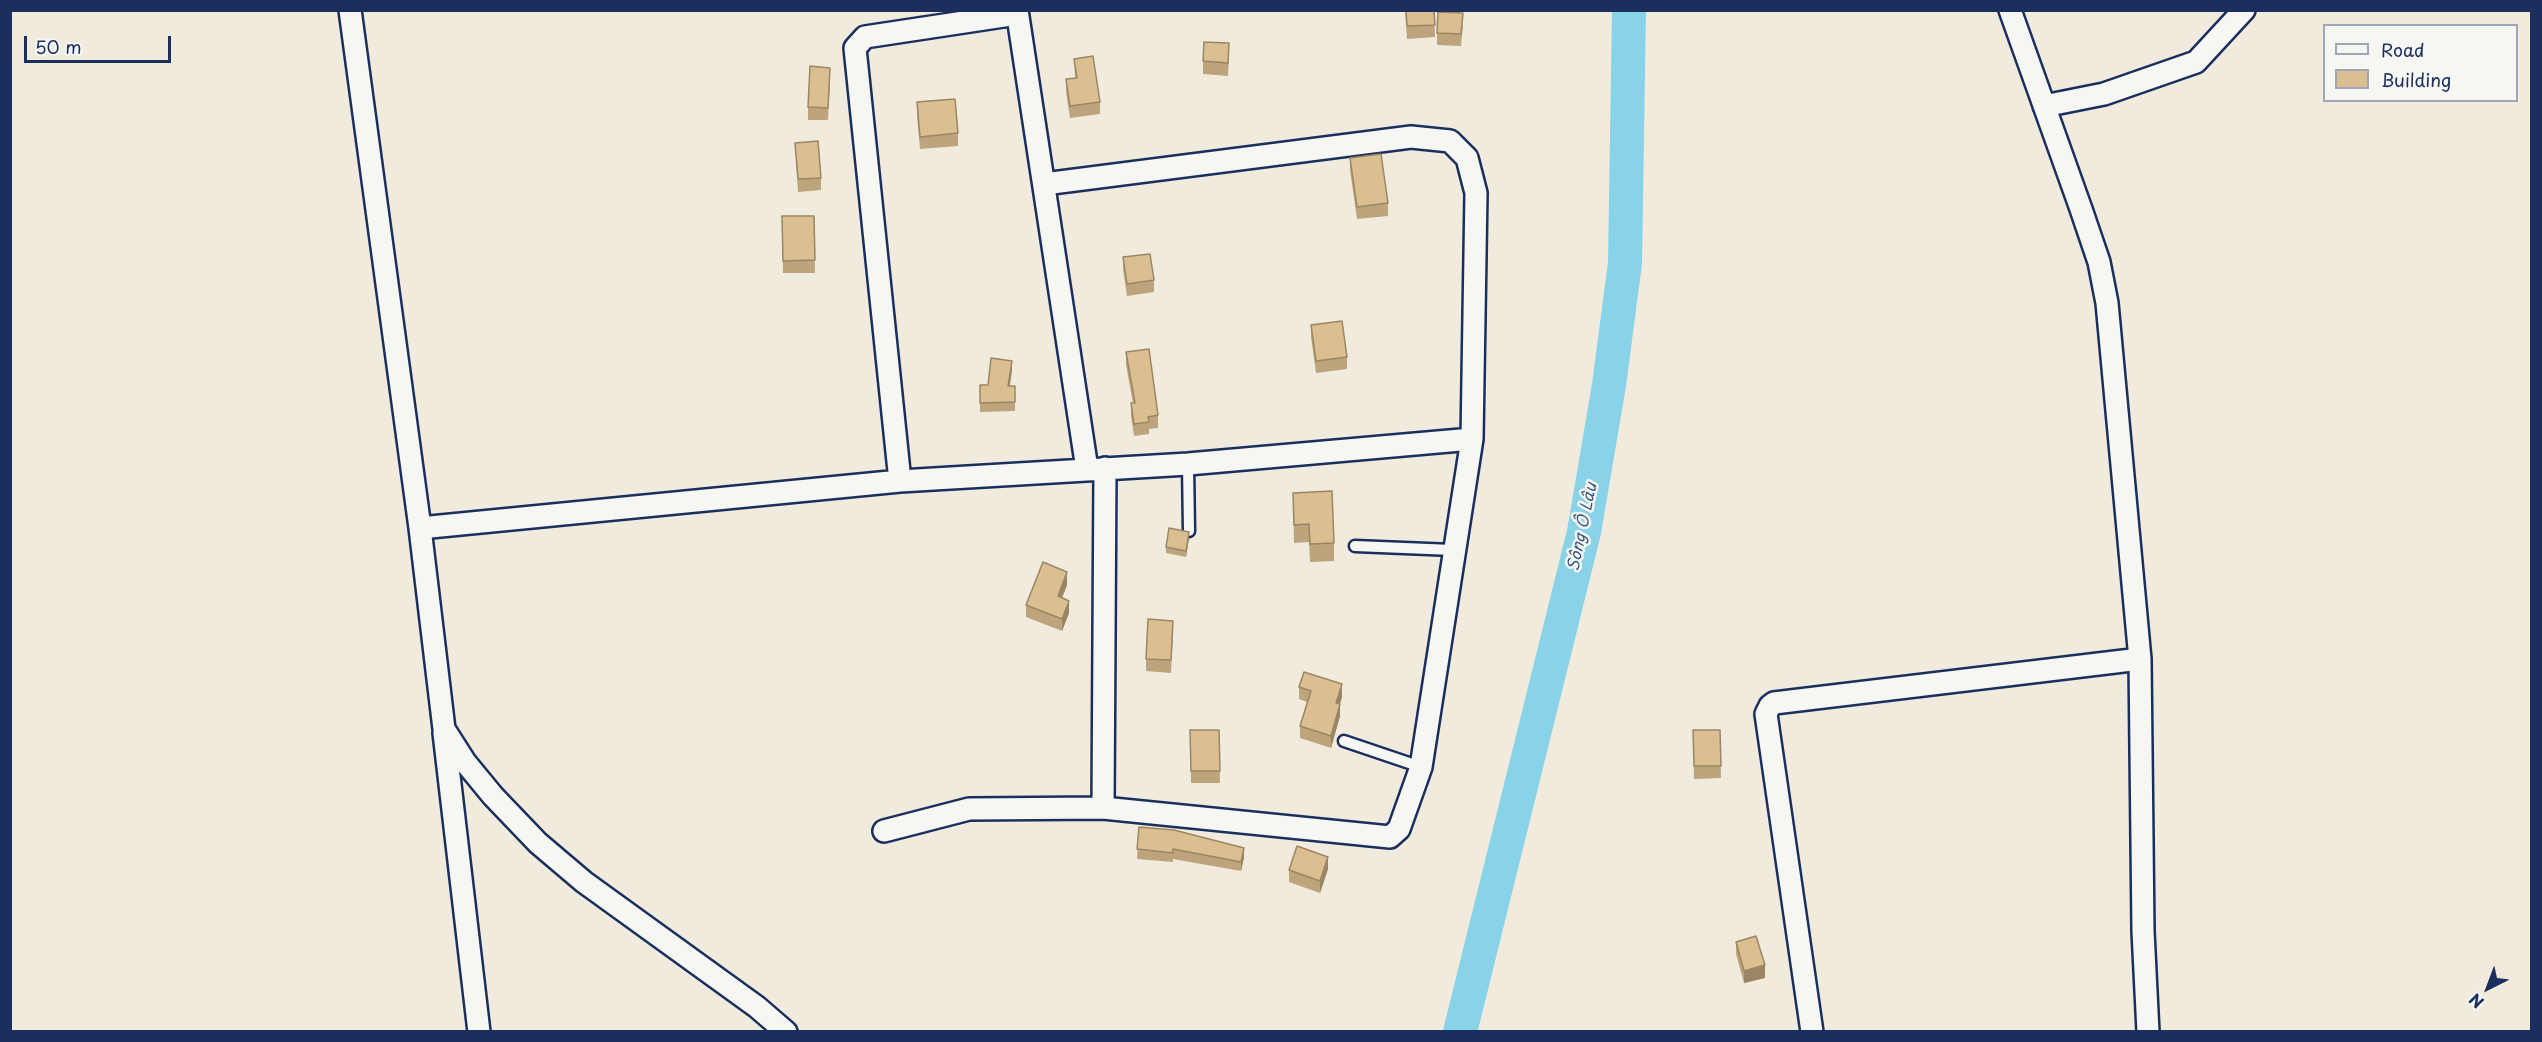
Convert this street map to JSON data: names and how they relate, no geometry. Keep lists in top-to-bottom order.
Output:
{
  "water": ["Sông Ô Lâu"],
  "legend": ["Road", "Building"],
  "scale_bar": "50 m",
  "north": "bottom left"
}
